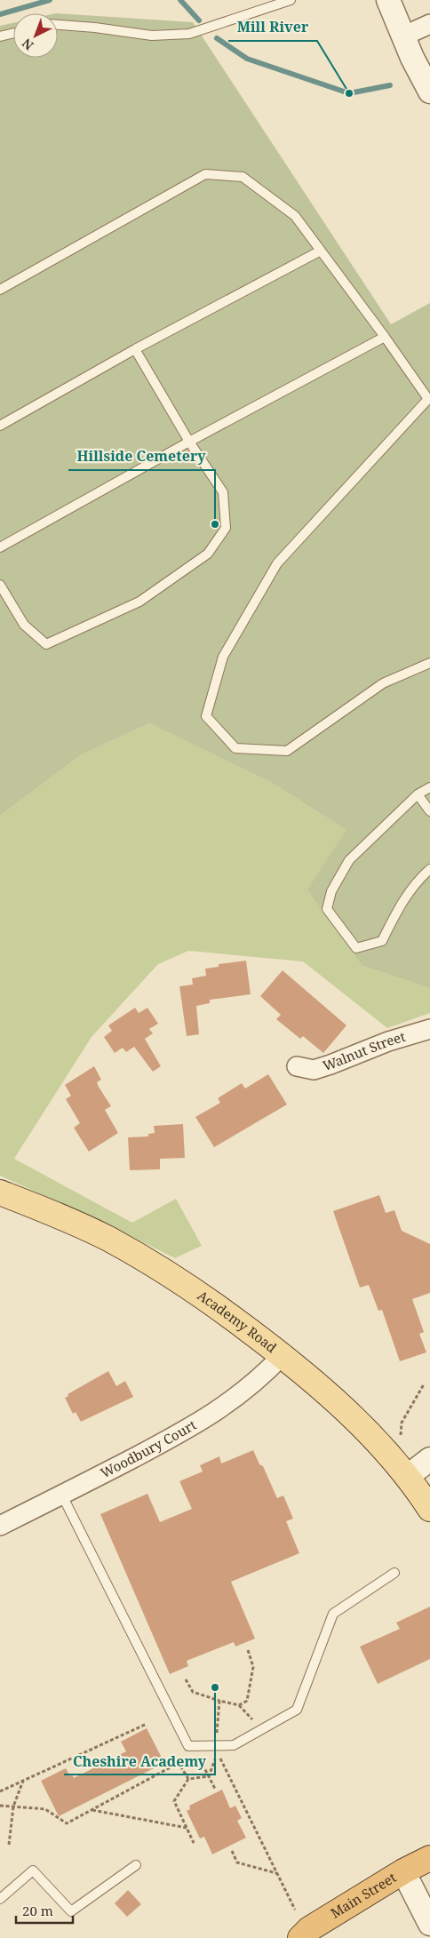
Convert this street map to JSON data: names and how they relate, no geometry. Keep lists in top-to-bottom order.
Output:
{
  "streets": {
    "highway": ["Main Street"],
    "main road": ["Academy Road"],
    "street": ["Walnut Street", "Woodbury Court"]
  },
  "crossings": [
    ["Academy Road", "Woodbury Court"]
  ],
  "places": ["Mill River", "Hillside Cemetery", "Cheshire Academy"],
  "scale_bar": "20 m",
  "north": "bottom left"
}
